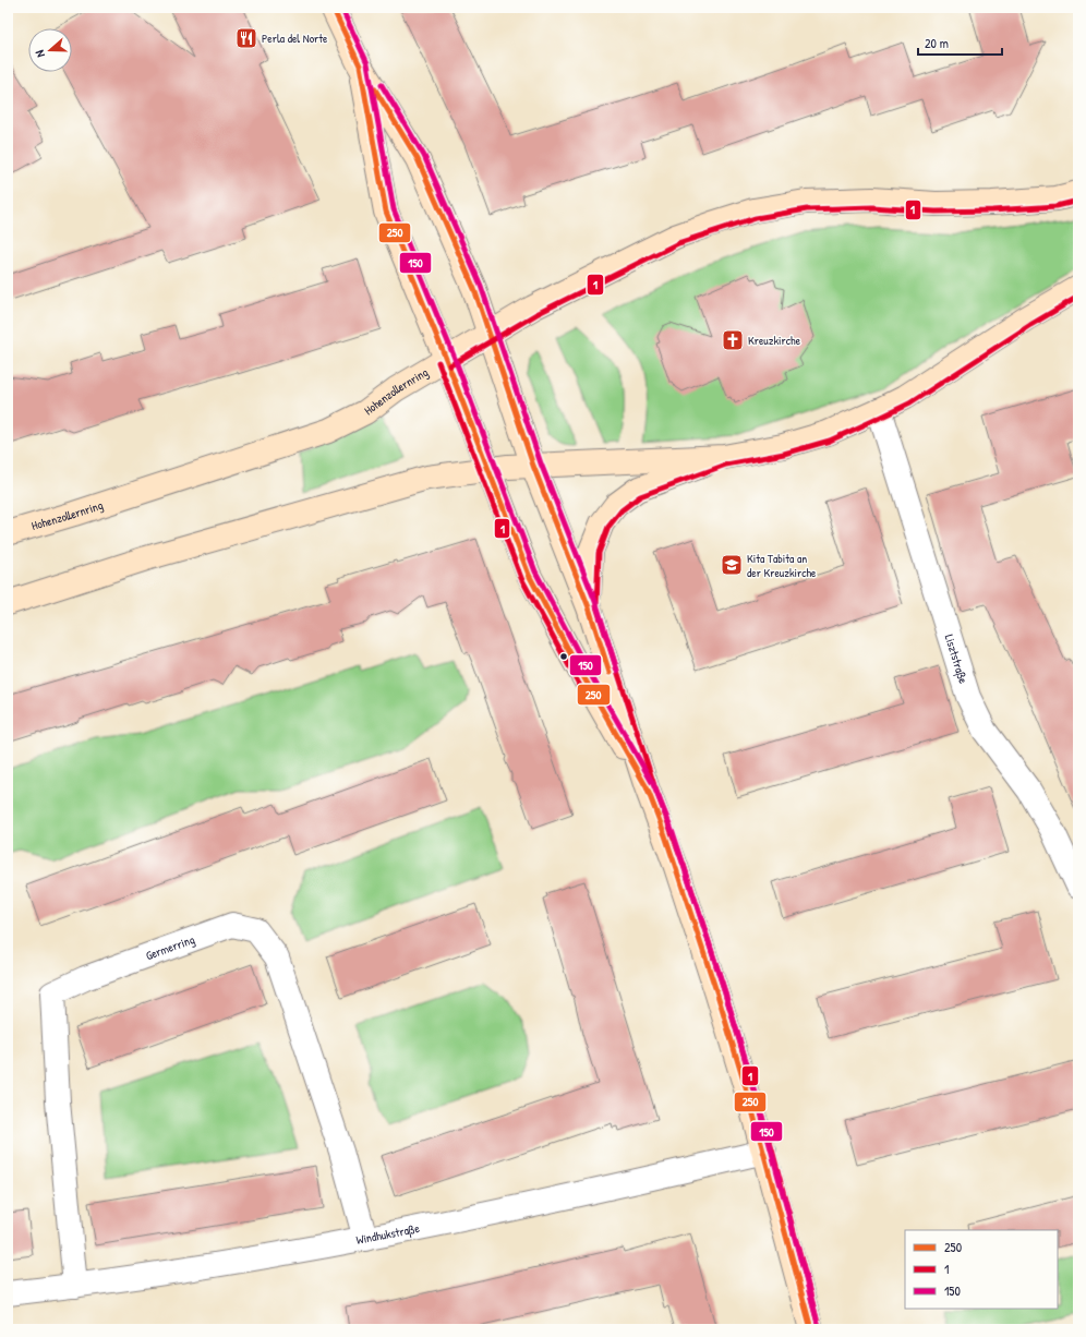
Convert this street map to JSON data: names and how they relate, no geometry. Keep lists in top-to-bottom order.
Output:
{
  "streets": {
    "main road": ["Hohenzollernring"],
    "street": ["Lisztstraße", "Germerring", "Windhukstraße"]
  },
  "crossings": [
    ["Germerring", "Windhukstraße"]
  ],
  "places": {
    "restaurant": ["Perla del Norte"],
    "church": ["Kreuzkirche"],
    "school or university": ["Kita Tabita an der Kreuzkirche"]
  },
  "lines": ["transit line 250", "transit line 150", "transit line 1"],
  "legend": ["250", "1", "150"],
  "scale_bar": "20 m",
  "north": "left"
}
